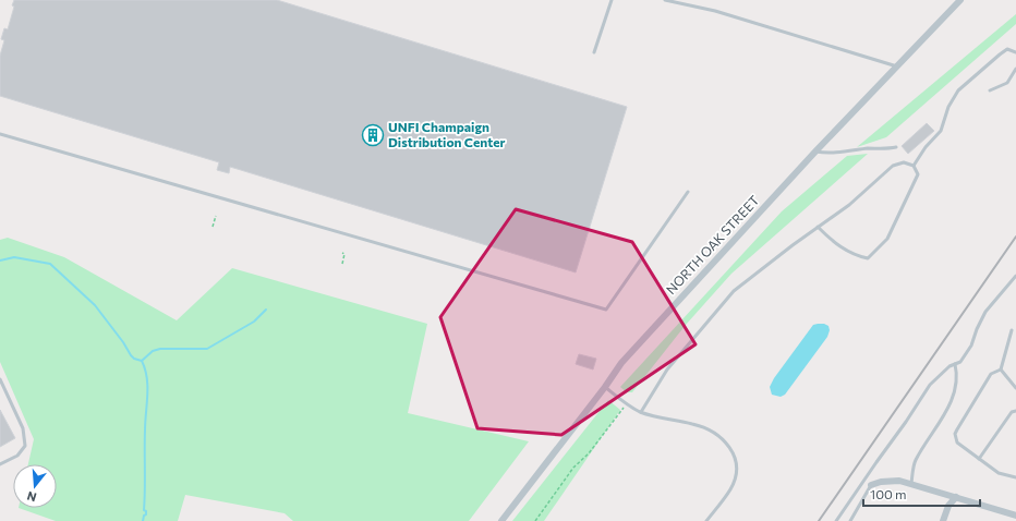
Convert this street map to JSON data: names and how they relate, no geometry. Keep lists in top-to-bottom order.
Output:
{
  "streets": {
    "street": ["NORTH OAK STREET"]
  },
  "places": {
    "building": ["UNFI Champaign Distribution Center"]
  },
  "scale_bar": "100 m",
  "north": "bottom"
}
